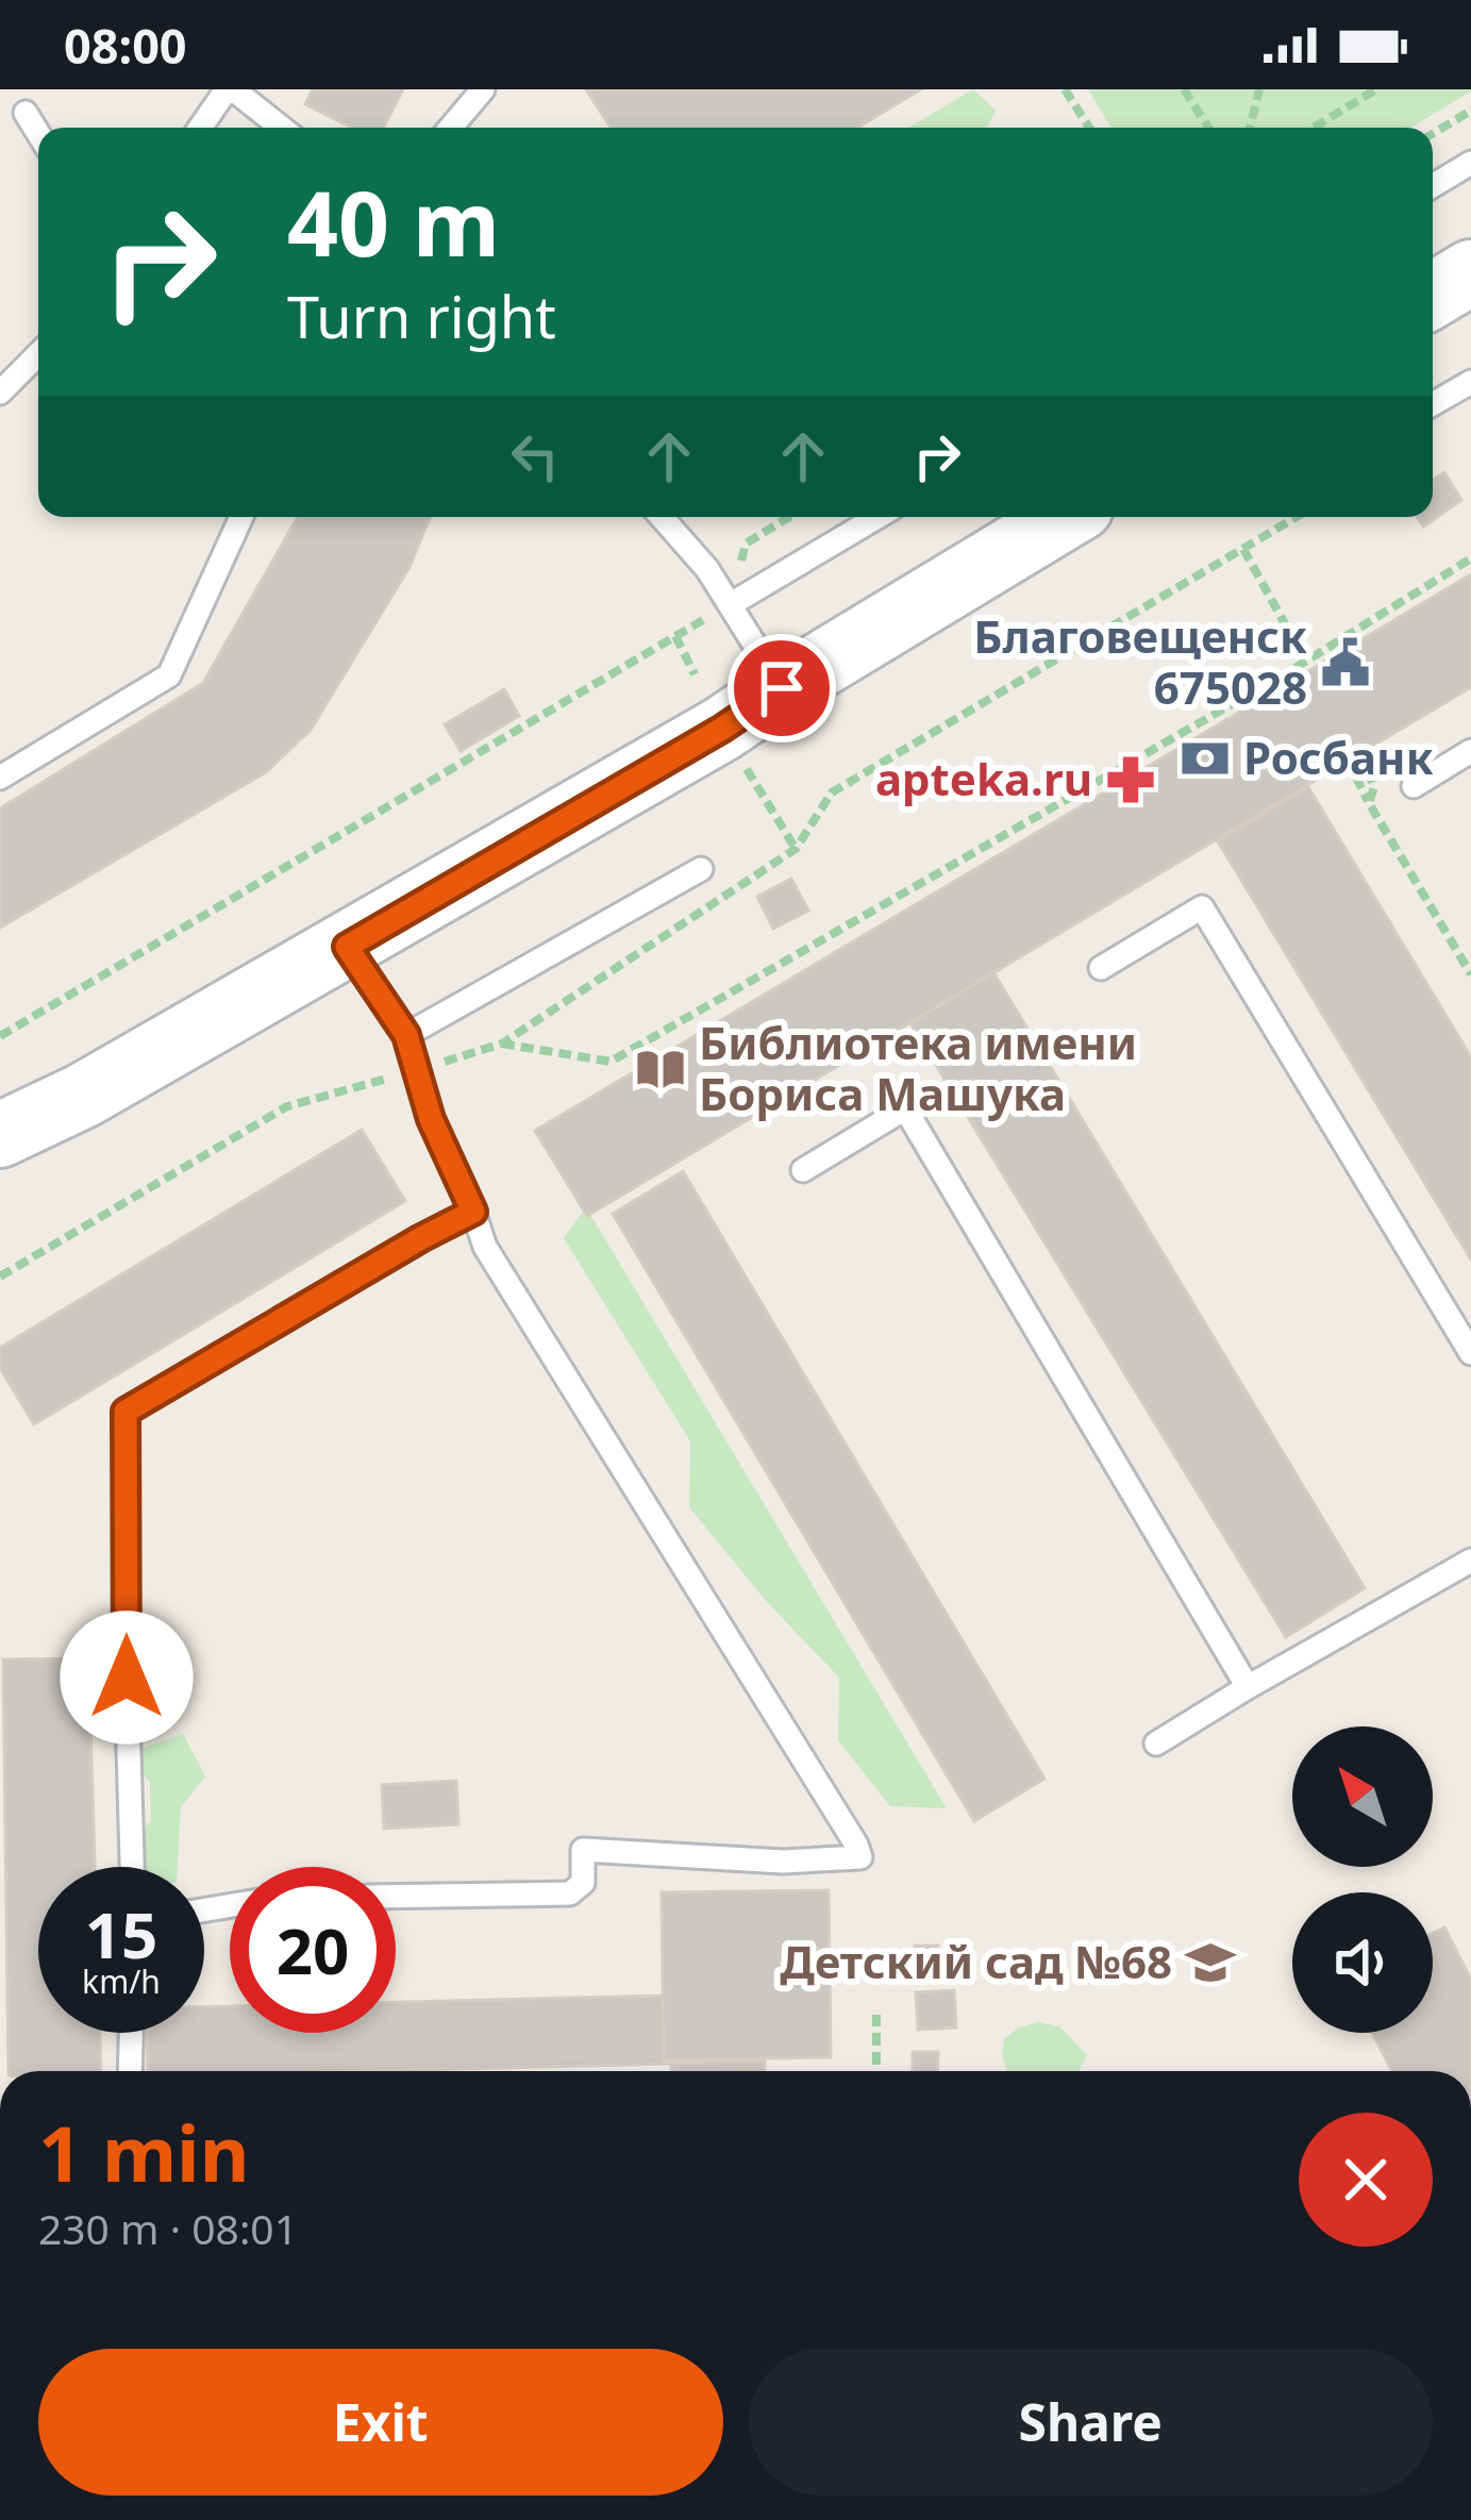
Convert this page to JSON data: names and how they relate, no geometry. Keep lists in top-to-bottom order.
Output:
{
  "places": {
    "public building": ["Благовещенск 675028"],
    "bank": ["Росбанк"],
    "pharmacy": ["apteka.ru"],
    "library": ["Библиотека имени Бориса Машука"],
    "school or university": ["Детский сад №68"]
  },
  "north": "top left",
  "page": {
    "status": "08:00",
    "turn": ["40 m", "Turn right"],
    "speed": "15 km/h",
    "limit": "20",
    "heading": ["1 min", "230 m · 08:01"],
    "buttons": ["Exit", "Share"]
  }
}
